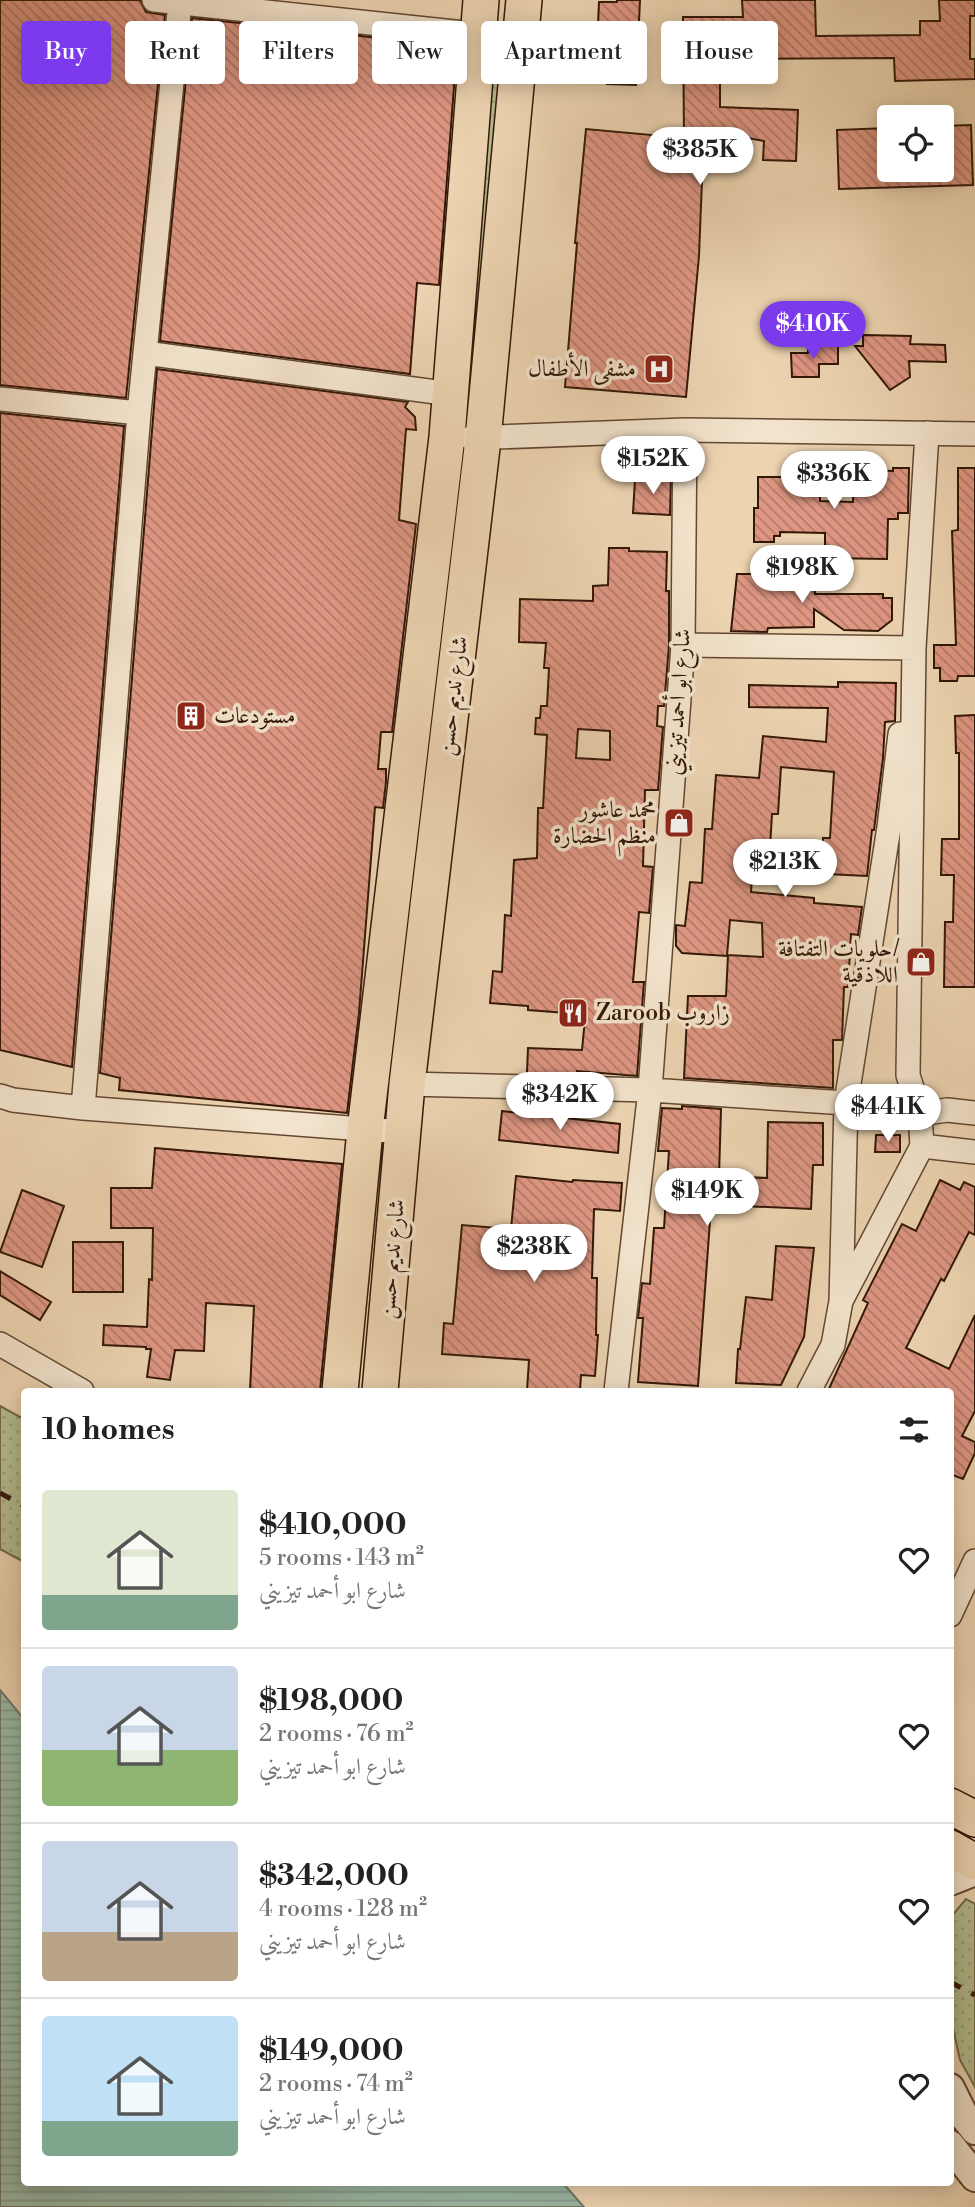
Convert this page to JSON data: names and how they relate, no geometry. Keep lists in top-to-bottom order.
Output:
{
  "streets": {
    "main road": ["شارع نديم حسن"],
    "street": ["شارع ابو أحمد تيزيني"]
  },
  "places": {
    "hospital": ["مشفى الأطفال"],
    "building": ["مستودعات"],
    "shop": ["محمد عاشور منظم الحضارة", "حلويات التفتافة/ اللاذقية"],
    "restaurant": ["Zaroob زاروب"]
  },
  "page": {
    "chip": [
      "Buy",
      "Rent",
      "Filters",
      "New",
      "Apartment",
      "House"
    ],
    "price": [
      "$385K",
      "$410K",
      "$152K",
      "$336K",
      "$198K",
      "$213K",
      "$342K",
      "$441K",
      "$149K",
      "$238K"
    ],
    "heading": "10 homes",
    "list": [
      {
        "name": "$410,000",
        "note": "5 rooms · 143 m² · شارع ابو أحمد تيزيني"
      },
      {
        "name": "$198,000",
        "note": "2 rooms · 76 m² · شارع ابو أحمد تيزيني"
      },
      {
        "name": "$342,000",
        "note": "4 rooms · 128 m² · شارع ابو أحمد تيزيني"
      },
      {
        "name": "$149,000",
        "note": "2 rooms · 74 m² · شارع ابو أحمد تيزيني"
      }
    ]
  }
}
